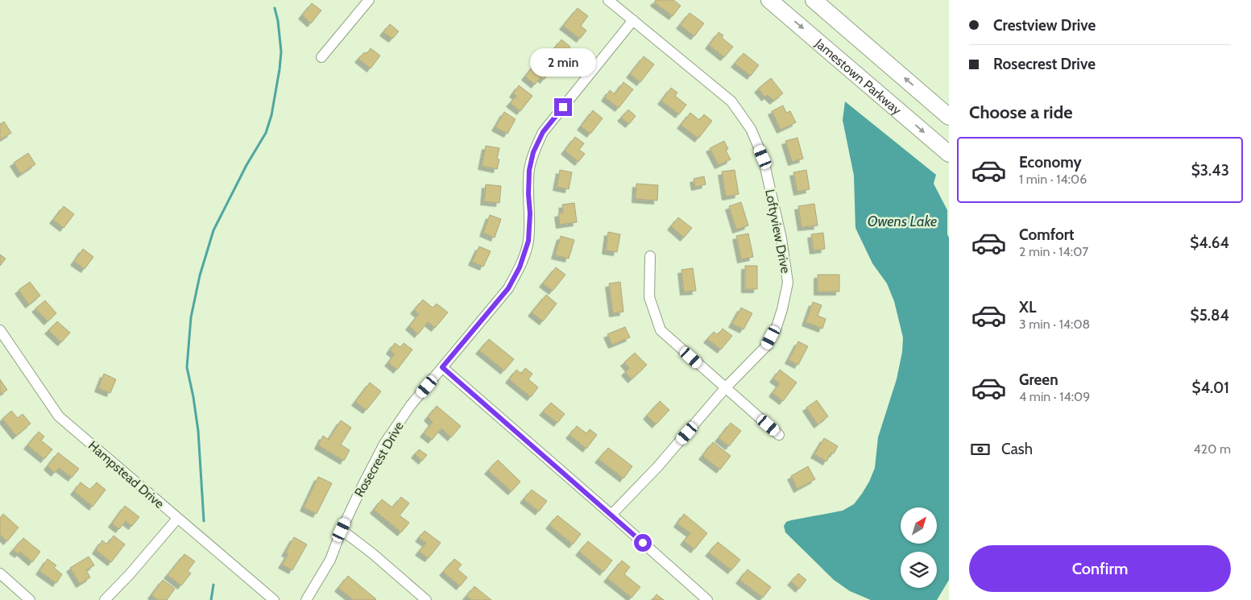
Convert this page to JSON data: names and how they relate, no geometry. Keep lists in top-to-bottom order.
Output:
{
  "streets": {
    "main road": ["Jamestown Parkway"],
    "street": ["Loftyview Drive", "Rosecrest Drive", "Hampstead Drive"]
  },
  "crossings": [
    ["Loftyview Drive", "Rosecrest Drive"]
  ],
  "water": ["Owens Lake"],
  "north": "top right",
  "page": {
    "banner": ["Crestview Drive", "Rosecrest Drive"],
    "bubble": "2 min",
    "heading": "Choose a ride",
    "list": [
      {
        "name": "Economy",
        "note": "1 min · 14:06",
        "value": "$3.43"
      },
      {
        "name": "Comfort",
        "note": "2 min · 14:07",
        "value": "$4.64"
      },
      {
        "name": "XL",
        "note": "3 min · 14:08",
        "value": "$5.84"
      },
      {
        "name": "Green",
        "note": "4 min · 14:09",
        "value": "$4.01"
      }
    ],
    "pay": ["Cash", "420 m"],
    "buttons": "Confirm"
  }
}
